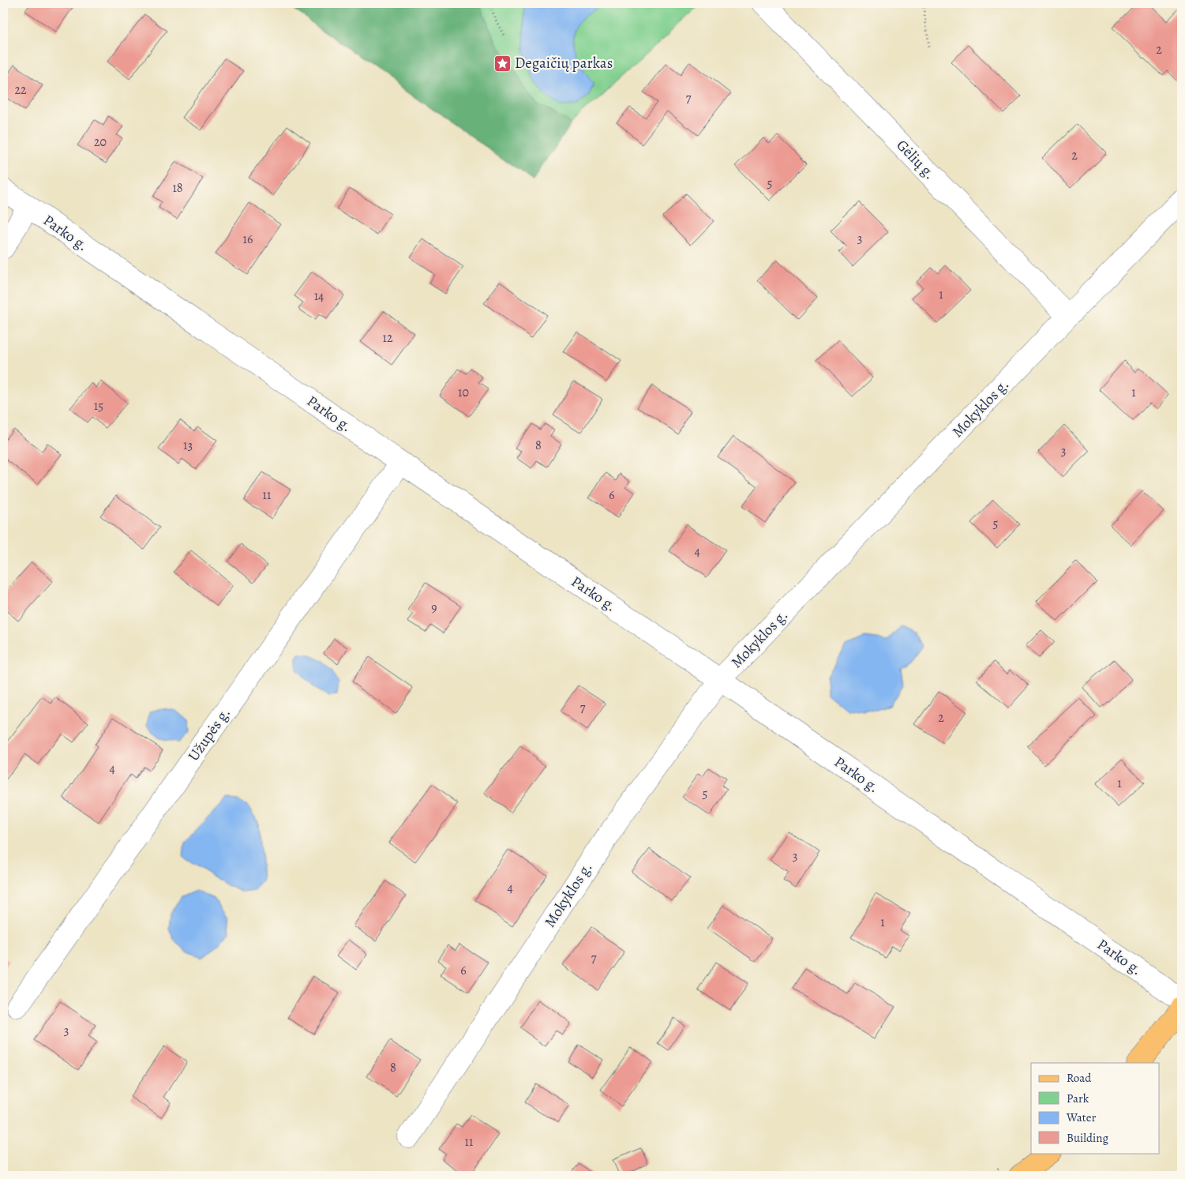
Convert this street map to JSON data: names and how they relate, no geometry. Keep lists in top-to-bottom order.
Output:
{
  "streets": {
    "street": [
      "Gėlių g.",
      "Parko g.",
      "Mokyklos g.",
      "Užupės g."
    ]
  },
  "crossings": [
    ["Gėlių g.", "Mokyklos g."],
    ["Parko g.", "Mokyklos g."],
    ["Parko g.", "Užupės g."]
  ],
  "places": {
    "place": ["Degaičių parkas"]
  },
  "house_numbers": [
    "2",
    "22",
    "7",
    "20",
    "2",
    "5",
    "18",
    "3",
    "16",
    "1",
    "14",
    "12",
    "10",
    "1",
    "15",
    "13",
    "8",
    "3",
    "11",
    "6",
    "5",
    "4",
    "9",
    "7",
    "2",
    "4",
    "1",
    "5",
    "3",
    "4",
    "1",
    "7",
    "6",
    "3",
    "8",
    "11"
  ],
  "legend": [
    "Road",
    "Park",
    "Water",
    "Building"
  ]
}
